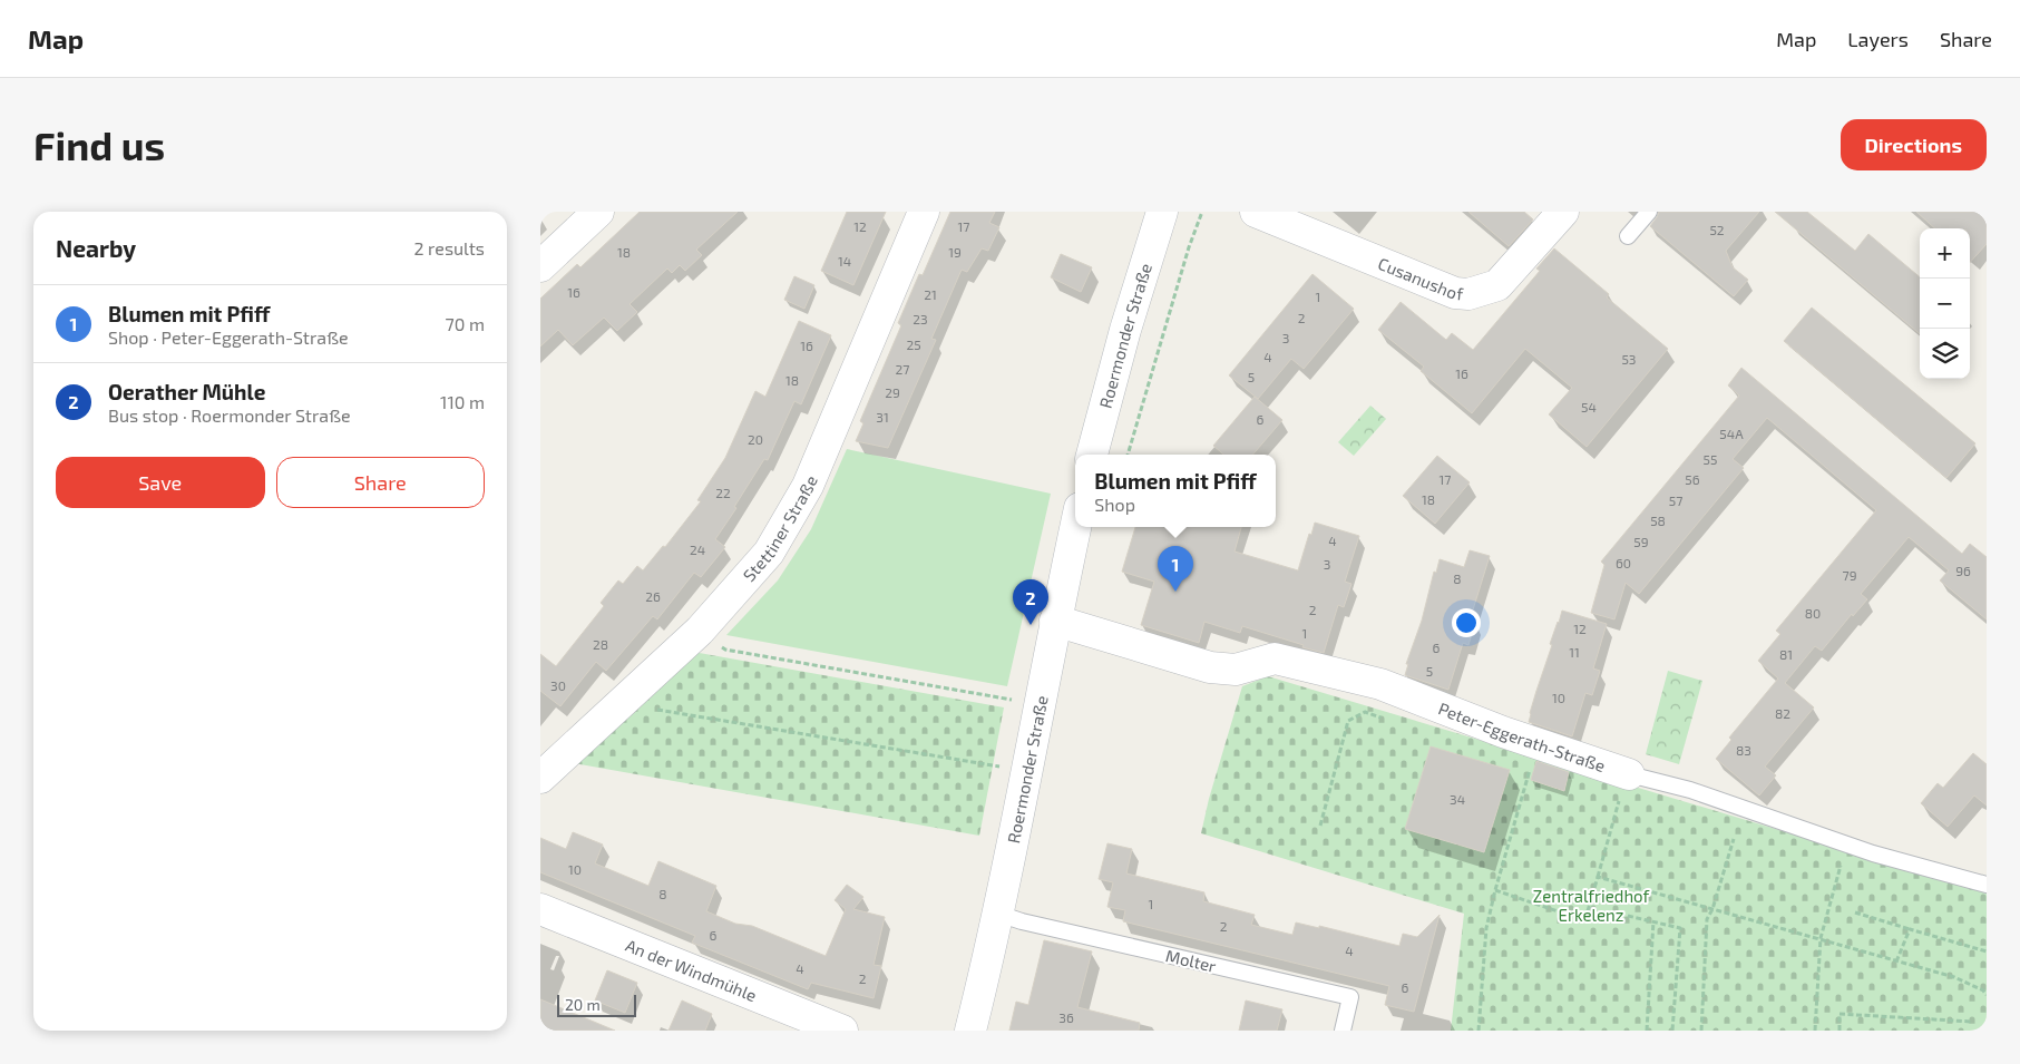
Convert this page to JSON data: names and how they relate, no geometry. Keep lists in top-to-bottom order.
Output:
{
  "streets": {
    "street": [
      "Cusanushof",
      "Roermonder Straße",
      "Stettiner Straße",
      "Peter-Eggerath-Straße",
      "An der Windmühle"
    ],
    "lane": ["Molter"]
  },
  "crossings": [
    ["Roermonder Straße", "Peter-Eggerath-Straße"],
    ["Roermonder Straße", "Molter"]
  ],
  "parks": ["Zentralfriedhof Erkelenz"],
  "house_numbers": [
    "12",
    "17",
    "52",
    "18",
    "19",
    "14",
    "16",
    "21",
    "1",
    "2",
    "23",
    "3",
    "25",
    "16",
    "4",
    "53",
    "27",
    "16",
    "5",
    "18",
    "29",
    "54",
    "31",
    "6",
    "54A",
    "20",
    "55",
    "17",
    "56",
    "22",
    "18",
    "57",
    "58",
    "4",
    "59",
    "24",
    "60",
    "3",
    "96",
    "79",
    "8",
    "26",
    "2",
    "80",
    "12",
    "1",
    "28",
    "6",
    "11",
    "81",
    "5",
    "30",
    "10",
    "82",
    "83",
    "34",
    "10",
    "8",
    "1",
    "2",
    "6",
    "4",
    "4",
    "2",
    "6",
    "36"
  ],
  "scale_bar": "20 m",
  "page": {
    "header": "Map",
    "nav": ["Map", "Layers", "Share"],
    "buttons": [
      "Directions",
      ["Save", "Share"]
    ],
    "title": "Find us",
    "heading": ["Nearby", "2 results"],
    "map_buttons": ["+", "−"],
    "list": [
      {
        "mark": "1",
        "name": "Blumen mit Pfiff",
        "note": "Shop · Peter-Eggerath-Straße",
        "value": "70 m"
      },
      {
        "mark": "2",
        "name": "Oerather Mühle",
        "note": "Bus stop · Roermonder Straße",
        "value": "110 m"
      }
    ],
    "popup": ["Blumen mit Pfiff", "Shop"],
    "pins": ["1", "2"],
    "scale": "20 m"
  }
}
